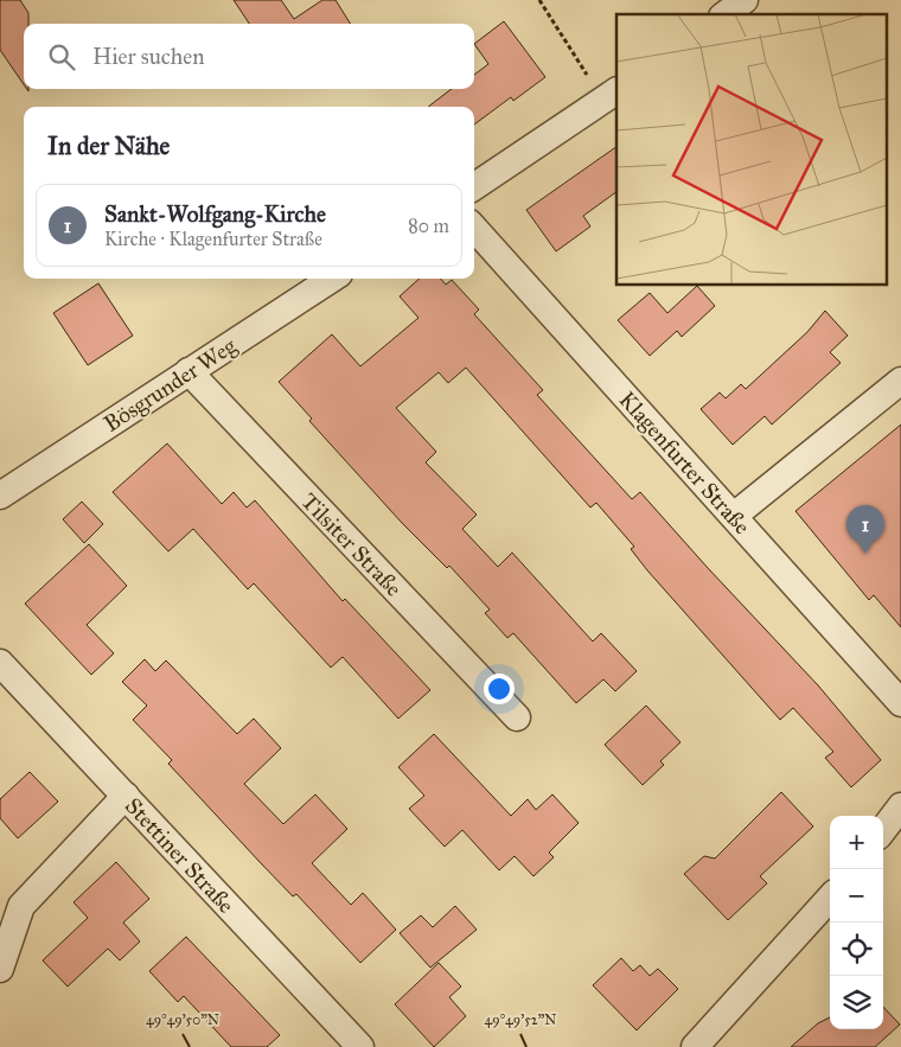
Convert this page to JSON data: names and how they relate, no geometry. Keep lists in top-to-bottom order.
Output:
{
  "streets": {
    "street": [
      "Bösgrunder Weg",
      "Klagenfurter Straße",
      "Tilsiter Straße",
      "Stettiner Straße"
    ]
  },
  "crossings": [
    ["Bösgrunder Weg", "Tilsiter Straße"]
  ],
  "page": {
    "search": "Hier suchen",
    "heading": "In der Nähe",
    "list": [
      {
        "mark": "1",
        "name": "Sankt-Wolfgang-Kirche",
        "note": "Kirche · Klagenfurter Straße",
        "value": "80 m"
      }
    ],
    "pins": "1",
    "map_buttons": ["+", "−"]
  },
  "coordinates": ["49°49'50\"N", "49°49'52\"N"]
}
